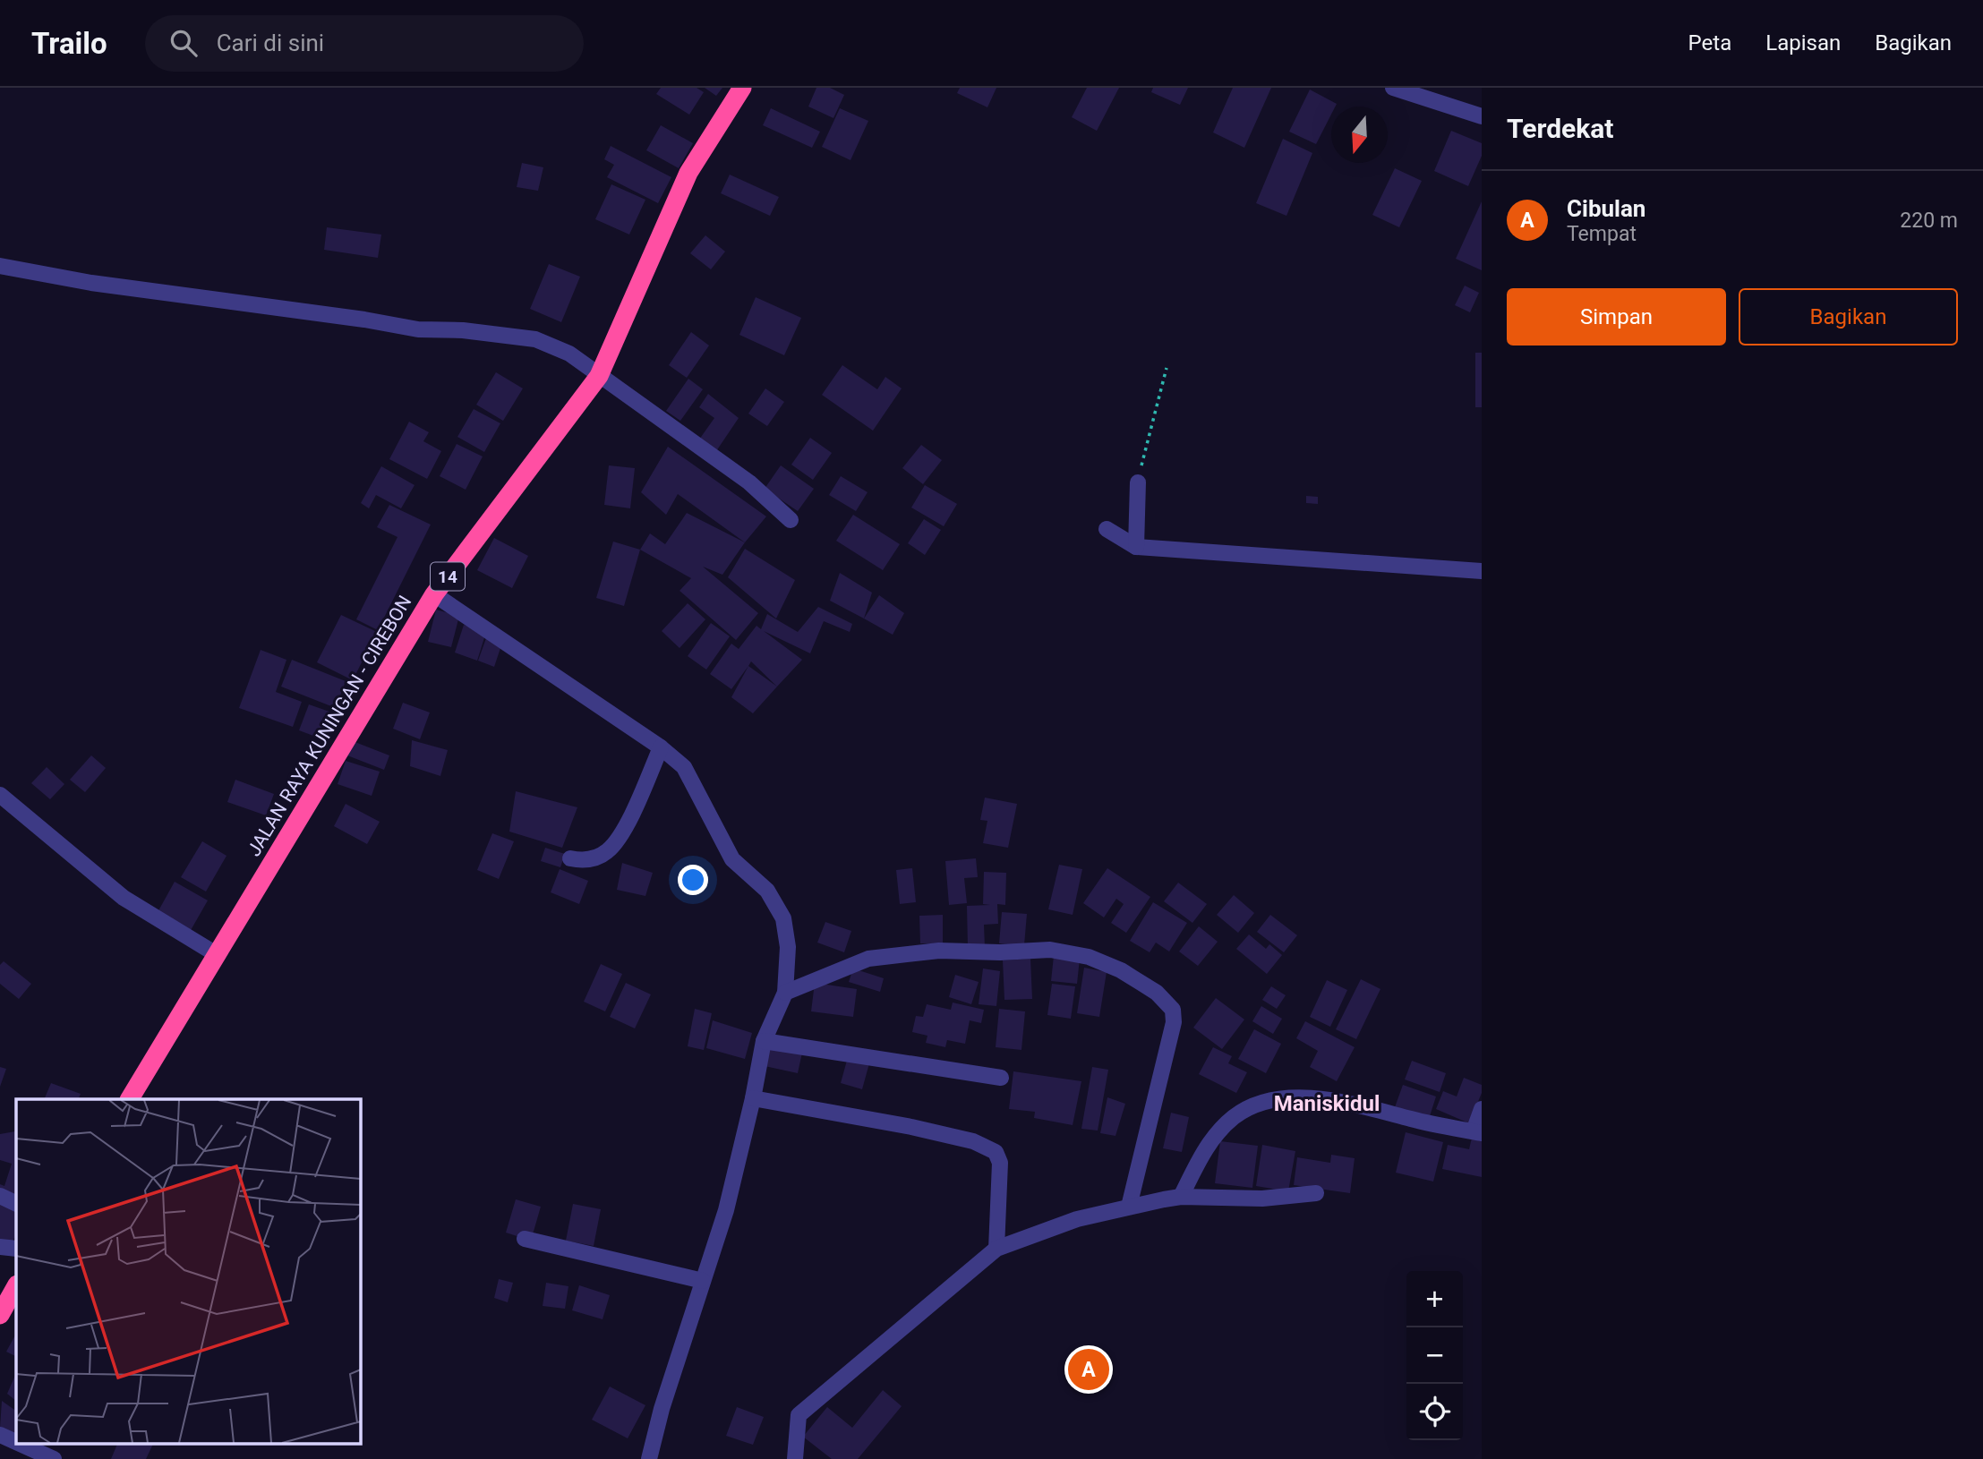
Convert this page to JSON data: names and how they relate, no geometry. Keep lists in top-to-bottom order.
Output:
{
  "streets": {
    "highway": ["14", "JALAN RAYA KUNINGAN - CIREBON"]
  },
  "districts": ["Maniskidul"],
  "north": "bottom",
  "page": {
    "header": "Trailo",
    "search": "Cari di sini",
    "nav": ["Peta", "Lapisan", "Bagikan"],
    "heading": "Terdekat",
    "list": [
      {
        "mark": "A",
        "name": "Cibulan",
        "note": "Tempat",
        "value": "220 m"
      }
    ],
    "buttons": ["Simpan", "Bagikan"],
    "map_buttons": ["+", "−"],
    "pins": "A"
  }
}
